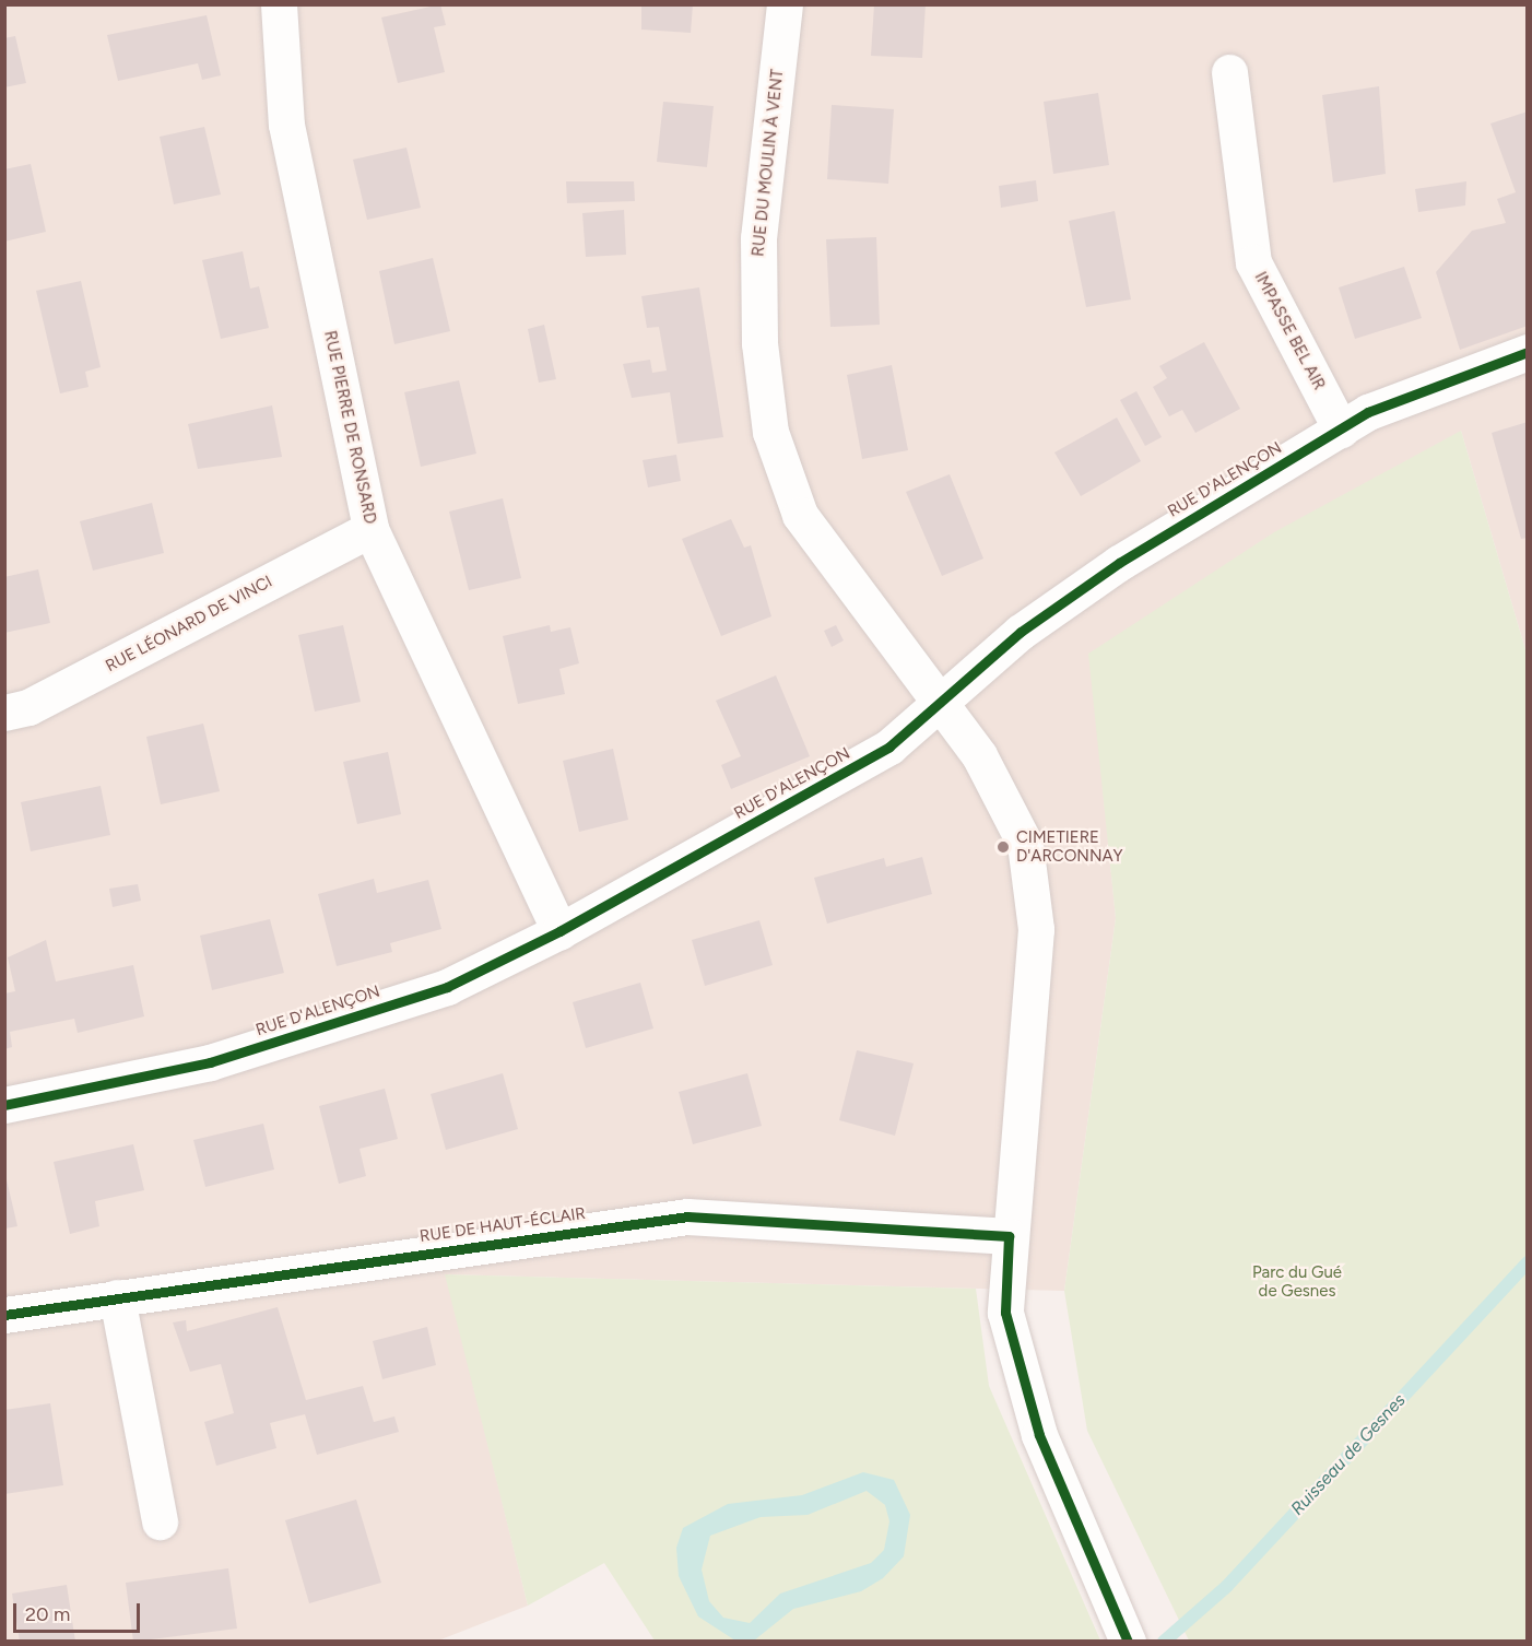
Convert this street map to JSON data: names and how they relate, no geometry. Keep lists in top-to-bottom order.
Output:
{
  "streets": {
    "street": [
      "RUE DU MOULIN À VENT",
      "IMPASSE BEL AIR",
      "RUE PIERRE DE RONSARD",
      "RUE D'ALENÇON",
      "RUE LÉONARD DE VINCI",
      "RUE DE HAUT-ÉCLAIR"
    ]
  },
  "crossings": [
    ["RUE DU MOULIN À VENT", "RUE D'ALENÇON"],
    ["RUE DU MOULIN À VENT", "RUE DE HAUT-ÉCLAIR"],
    ["IMPASSE BEL AIR", "RUE D'ALENÇON"],
    ["RUE PIERRE DE RONSARD", "RUE D'ALENÇON"],
    ["RUE PIERRE DE RONSARD", "RUE LÉONARD DE VINCI"]
  ],
  "water": ["Ruisseau de Gesnes"],
  "parks": ["Parc du Gué de Gesnes"],
  "places": ["CIMETIERE D'ARCONNAY"],
  "scale_bar": "20 m"
}
